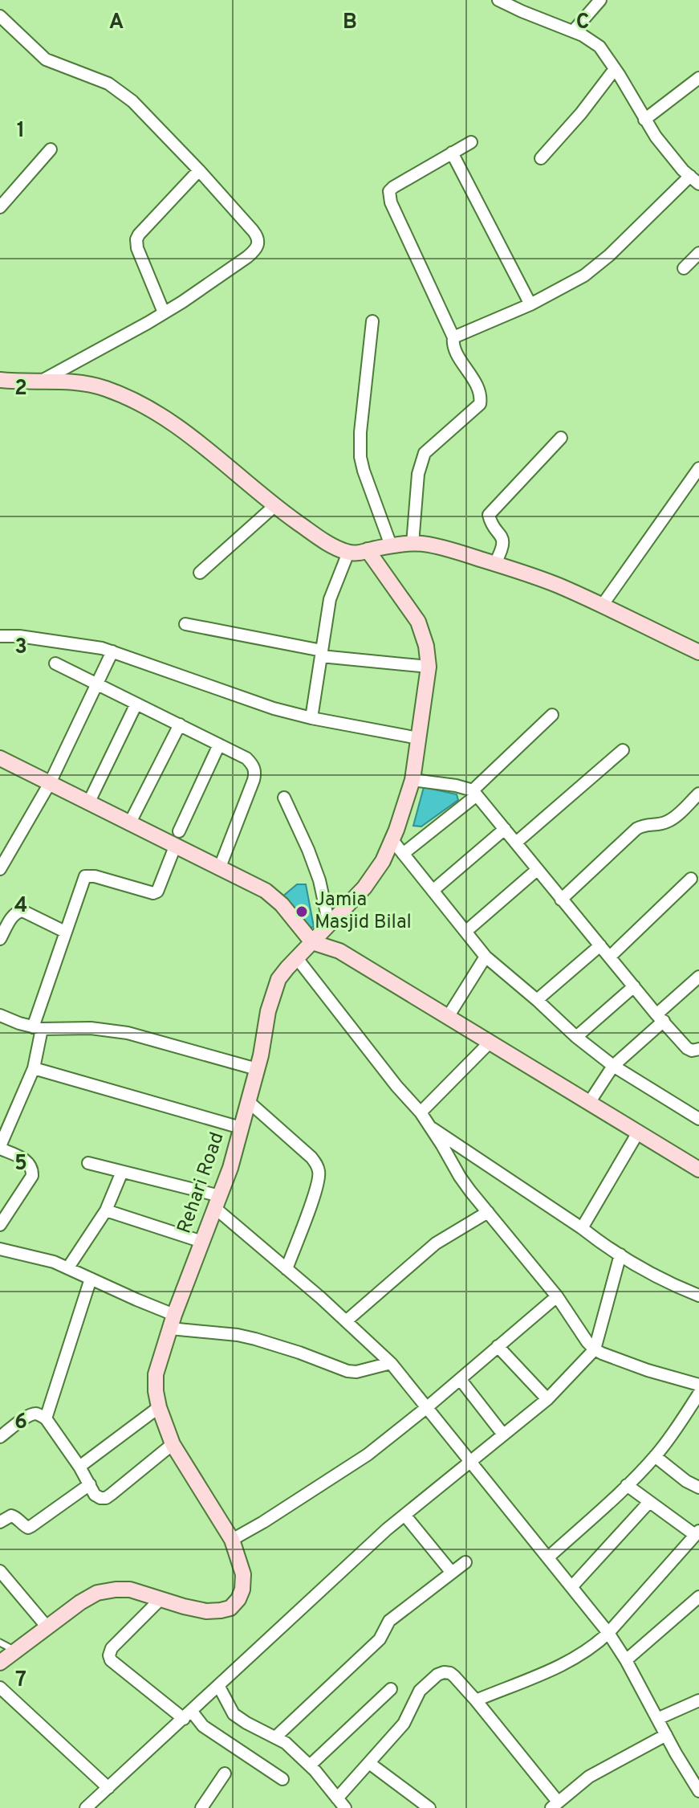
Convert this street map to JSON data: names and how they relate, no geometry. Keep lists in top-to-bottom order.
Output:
{
  "streets": {
    "main road": ["Rehari Road"]
  },
  "places": ["Jamia Masjid Bilal"],
  "grid": {
    "columns": ["A", "B", "C"],
    "rows": [
      "1",
      "2",
      "3",
      "4",
      "5",
      "6",
      "7"
    ]
  }
}
